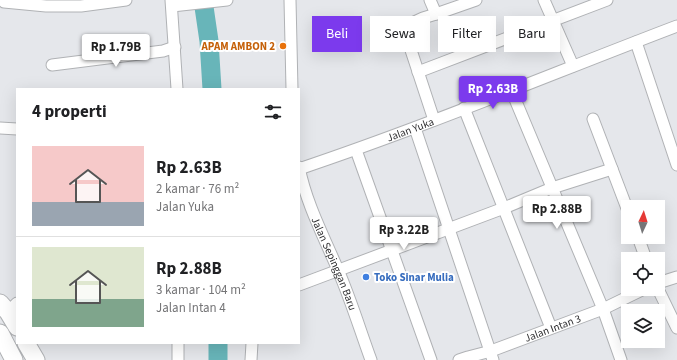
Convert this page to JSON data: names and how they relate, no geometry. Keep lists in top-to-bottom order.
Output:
{
  "streets": {
    "street": ["Jalan Yuka", "Jalan Sepinggan Baru", "Jalan Intan 3"]
  },
  "places": ["APAM AMBON 2", "Toko Sinar Mulia"],
  "north": "top",
  "page": {
    "chip": [
      "Beli",
      "Sewa",
      "Filter",
      "Baru"
    ],
    "price": [
      "Rp 1.79B",
      "Rp 2.63B",
      "Rp 2.88B",
      "Rp 3.22B"
    ],
    "heading": "4 properti",
    "list": [
      {
        "name": "Rp 2.63B",
        "note": "2 kamar · 76 m² · Jalan Yuka"
      },
      {
        "name": "Rp 2.88B",
        "note": "3 kamar · 104 m² · Jalan Intan 4"
      }
    ]
  }
}
